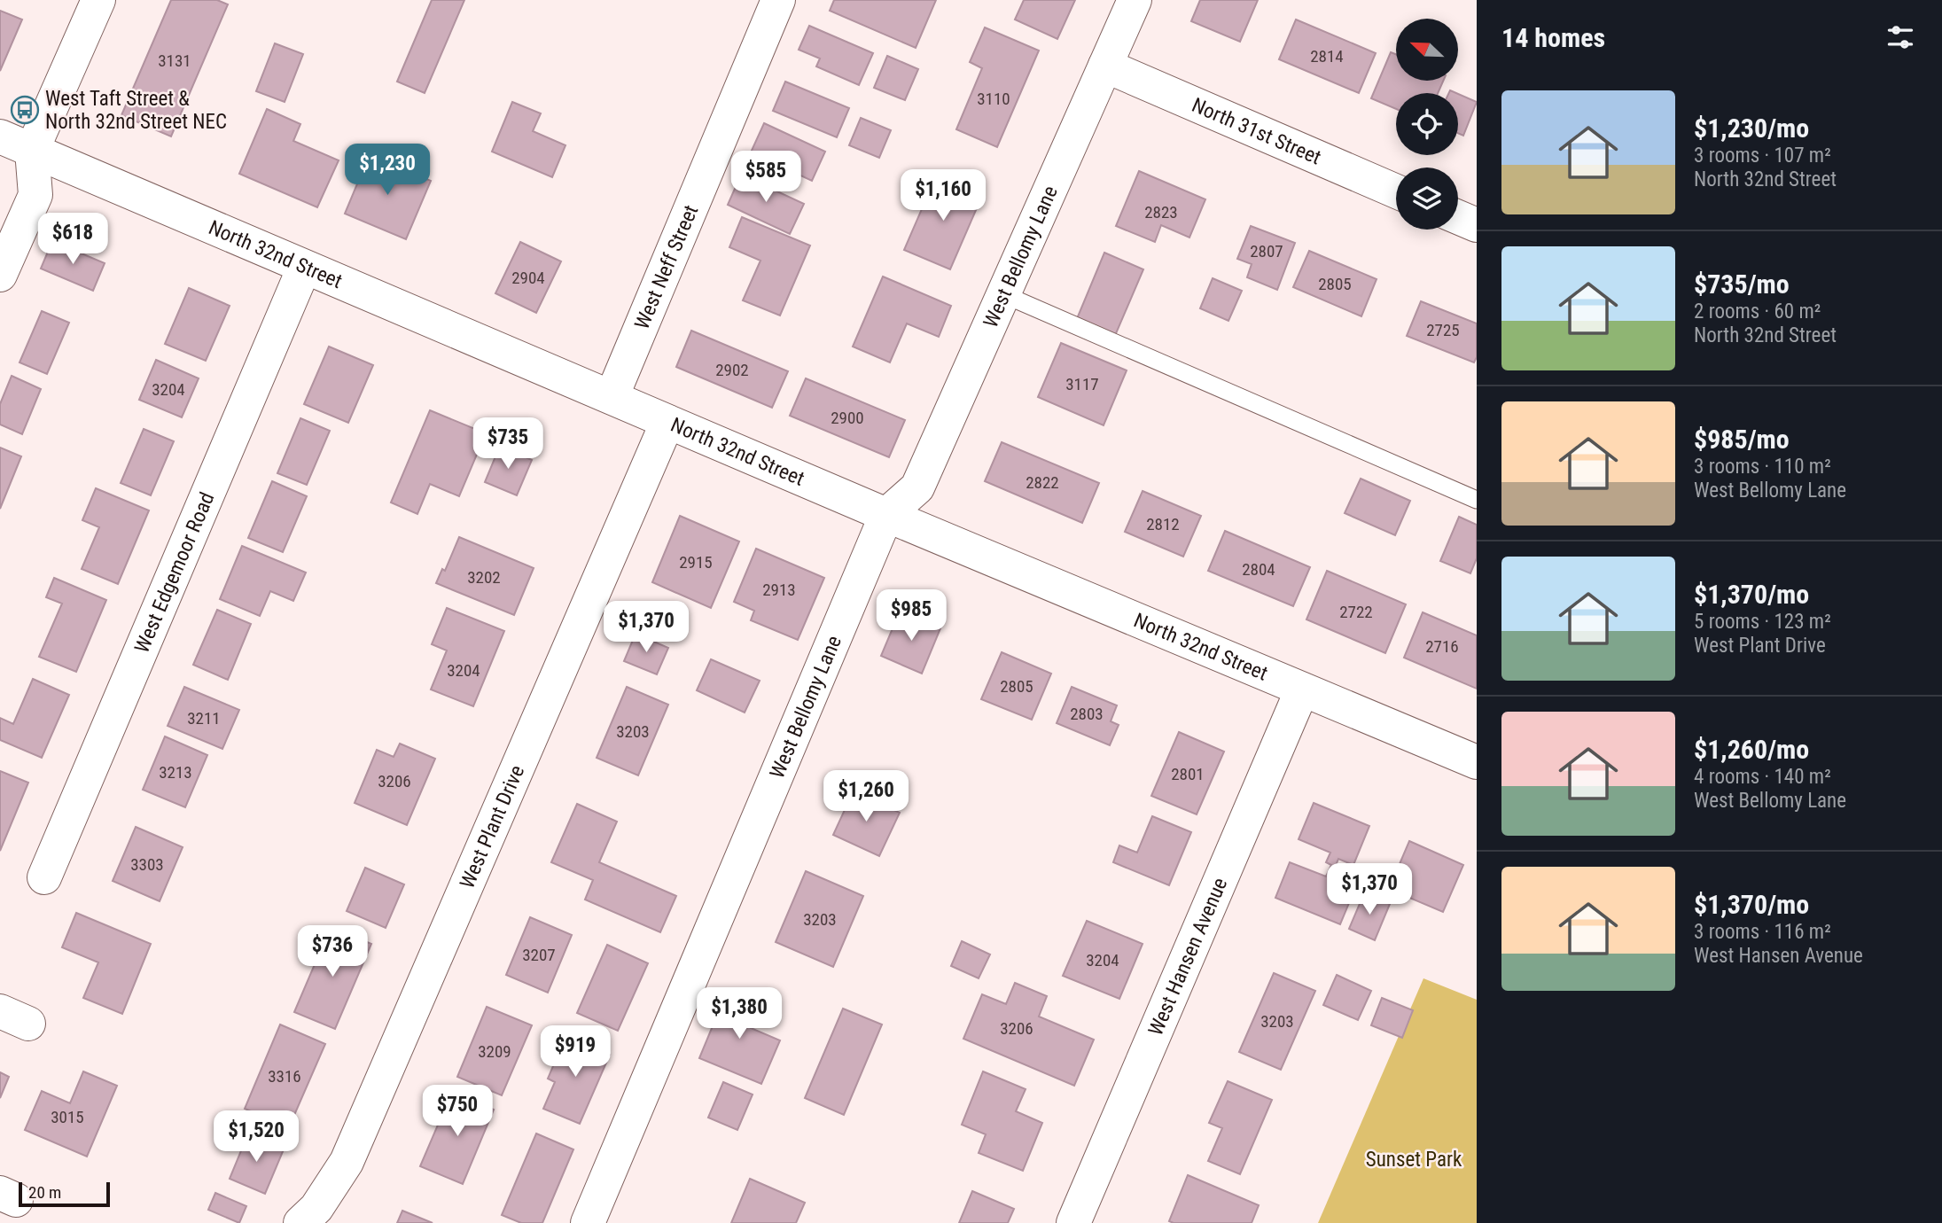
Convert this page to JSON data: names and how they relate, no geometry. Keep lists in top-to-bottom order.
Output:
{
  "streets": {
    "street": [
      "North 31st Street",
      "North 32nd Street",
      "West Bellomy Lane",
      "West Neff Street",
      "West Edgemoor Road",
      "West Plant Drive",
      "West Hansen Avenue"
    ]
  },
  "crossings": [
    ["North 31st Street", "West Bellomy Lane"],
    ["North 32nd Street", "West Bellomy Lane"],
    ["North 32nd Street", "West Neff Street"],
    ["North 32nd Street", "West Edgemoor Road"],
    ["North 32nd Street", "West Plant Drive"],
    ["North 32nd Street", "West Hansen Avenue"]
  ],
  "parks": ["Sunset Park"],
  "places": {
    "bus stop": ["West Taft Street & North 32nd Street NEC"]
  },
  "house_numbers": [
    "2814",
    "3131",
    "3110",
    "2823",
    "2807",
    "2904",
    "2805",
    "2725",
    "2902",
    "3117",
    "3204",
    "2900",
    "2822",
    "2812",
    "2915",
    "2804",
    "3202",
    "2913",
    "2722",
    "2716",
    "3204",
    "2805",
    "2803",
    "3211",
    "3203",
    "3213",
    "2801",
    "3206",
    "3303",
    "3203",
    "3207",
    "3204",
    "3203",
    "3206",
    "3209",
    "3316",
    "3015"
  ],
  "scale_bar": "20 m",
  "north": "top left",
  "page": {
    "heading": "14 homes",
    "list": [
      {
        "name": "$1,230/mo",
        "note": "3 rooms · 107 m² · North 32nd Street"
      },
      {
        "name": "$735/mo",
        "note": "2 rooms · 60 m² · North 32nd Street"
      },
      {
        "name": "$985/mo",
        "note": "3 rooms · 110 m² · West Bellomy Lane"
      },
      {
        "name": "$1,370/mo",
        "note": "5 rooms · 123 m² · West Plant Drive"
      },
      {
        "name": "$1,260/mo",
        "note": "4 rooms · 140 m² · West Bellomy Lane"
      },
      {
        "name": "$1,370/mo",
        "note": "3 rooms · 116 m² · West Hansen Avenue"
      }
    ],
    "price": [
      "$1,230",
      "$585",
      "$1,160",
      "$618",
      "$735",
      "$985",
      "$1,370",
      "$1,260",
      "$1,370",
      "$736",
      "$1,380",
      "$919",
      "$750",
      "$1,520"
    ],
    "scale": "20 m"
  }
}
